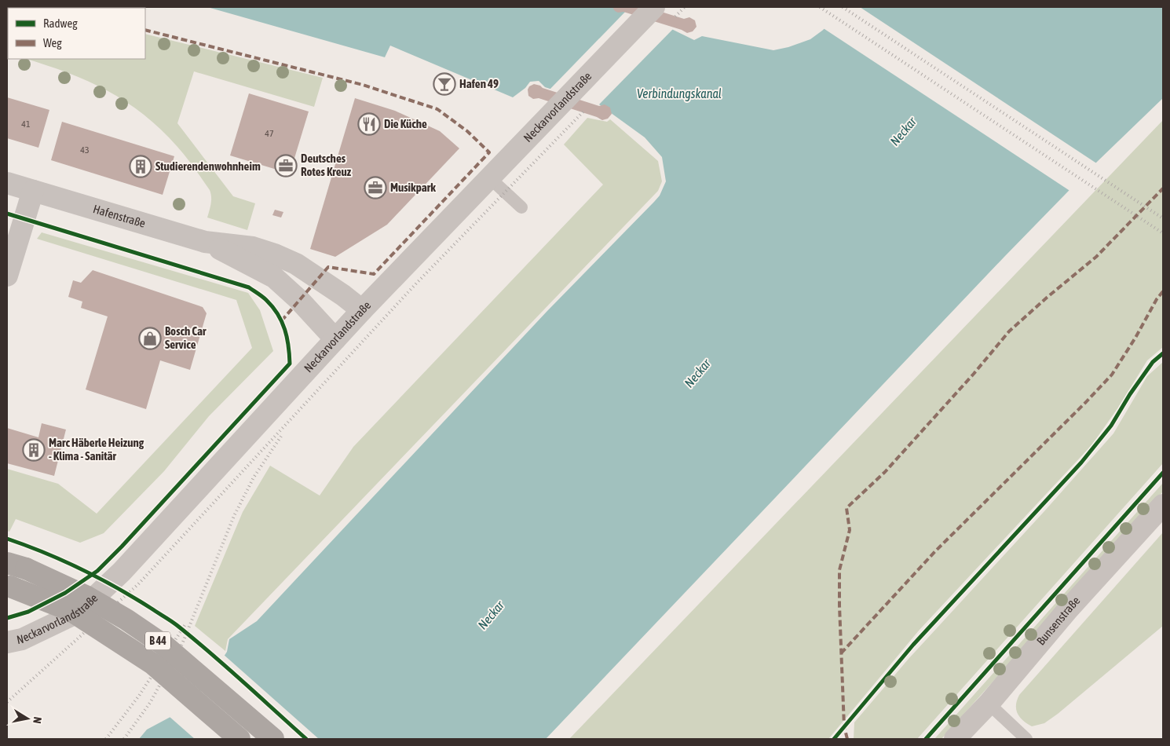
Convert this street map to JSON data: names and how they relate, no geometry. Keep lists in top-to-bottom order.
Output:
{
  "streets": {
    "main road": ["B 44"],
    "street": ["Neckarvorlandstraße", "Hafenstraße", "Bunsenstraße"]
  },
  "crossings": [
    ["Neckarvorlandstraße", "Hafenstraße"]
  ],
  "water": ["Verbindungskanal", "Neckar"],
  "places": {
    "bar": ["Hafen 49"],
    "restaurant": ["Die Küche"],
    "office": ["Deutsches Rotes Kreuz", "Musikpark"],
    "building": ["Studierendenwohnheim", "Marc Häberle Heizung - Klima - Sanitär"],
    "shop": ["Bosch Car Service"]
  },
  "house_numbers": ["41", "47", "43"],
  "legend": ["Radweg", "Weg"],
  "north": "right"
}
